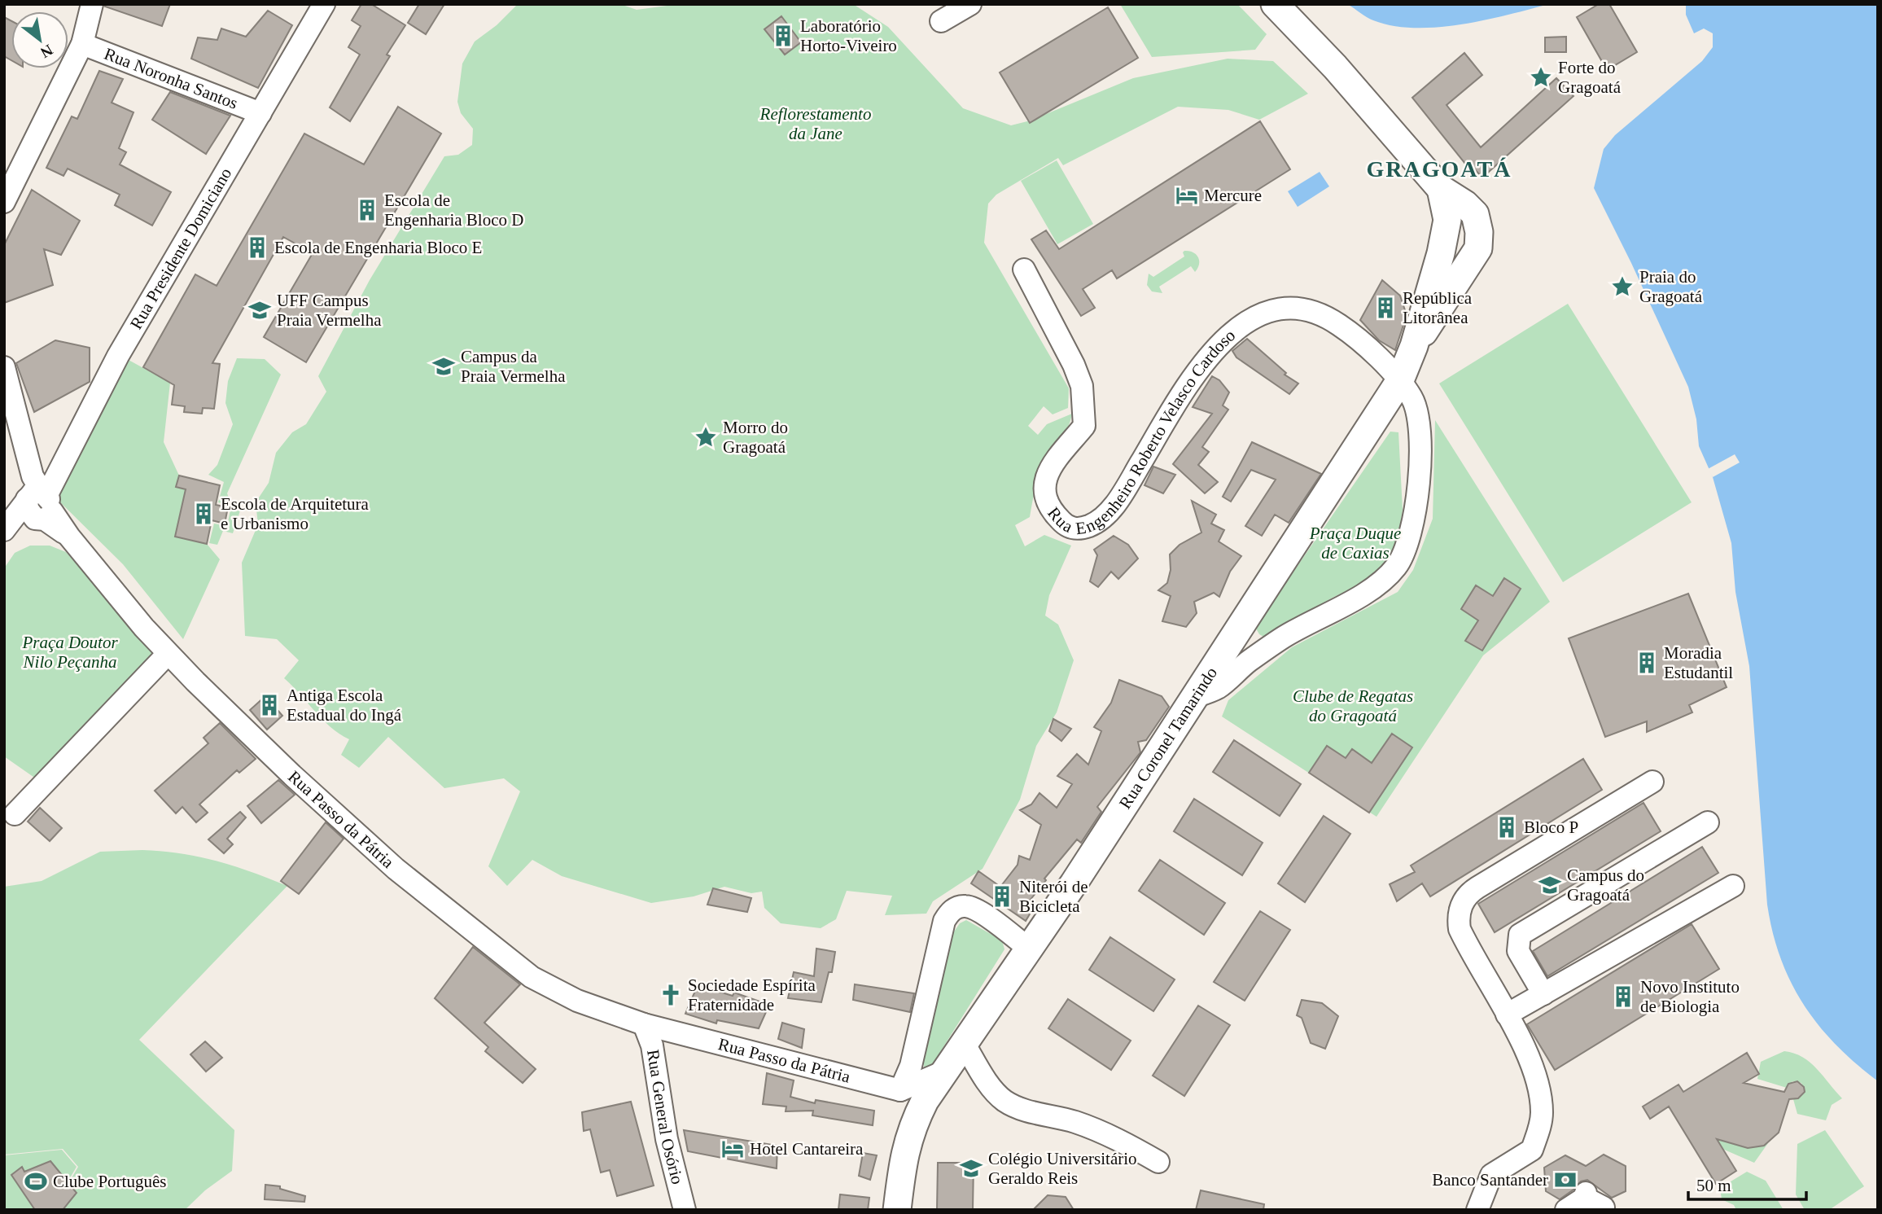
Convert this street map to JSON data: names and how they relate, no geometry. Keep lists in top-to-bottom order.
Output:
{
  "streets": {
    "main road": ["Rua Coronel Tamarindo"],
    "street": [
      "Rua Noronha Santos",
      "Rua Presidente Domiciano",
      "Rua Engenheiro Roberto Velasco Cardoso",
      "Rua Passo da Pátria",
      "Rua General Osório"
    ]
  },
  "crossings": [
    ["Rua Noronha Santos", "Rua Presidente Domiciano"],
    ["Rua Presidente Domiciano", "Rua Passo da Pátria"],
    ["Rua Engenheiro Roberto Velasco Cardoso", "Rua Coronel Tamarindo"],
    ["Rua Passo da Pátria", "Rua General Osório"]
  ],
  "districts": ["GRAGOATÁ"],
  "parks": [
    "Reflorestamento da Jane",
    "Praça Duque de Caxias",
    "Praça Doutor Nilo Peçanha",
    "Clube de Regatas do Gragoatá"
  ],
  "places": {
    "building": [
      "Laboratório Horto-Viveiro",
      "Escola de Engenharia Bloco D",
      "Escola de Engenharia Bloco E",
      "República Litorânea",
      "Escola de Arquitetura e Urbanismo",
      "Moradia Estudantil",
      "Antiga Escola Estadual do Ingá",
      "Bloco P",
      "Niterói de Bicicleta",
      "Novo Instituto de Biologia"
    ],
    "place": ["Forte do Gragoatá", "Praia do Gragoatá", "Morro do Gragoatá"],
    "hotel": ["Mercure", "Hotel Cantareira"],
    "school or university": [
      "UFF Campus Praia Vermelha",
      "Campus da Praia Vermelha",
      "Campus do Gragoatá",
      "Colégio Universitário Geraldo Reis"
    ],
    "church": ["Sociedade Espírita Fraternidade"],
    "bank": ["Banco Santander"],
    "sports": ["Clube Português"]
  },
  "scale_bar": "50 m",
  "north": "bottom right"
}
